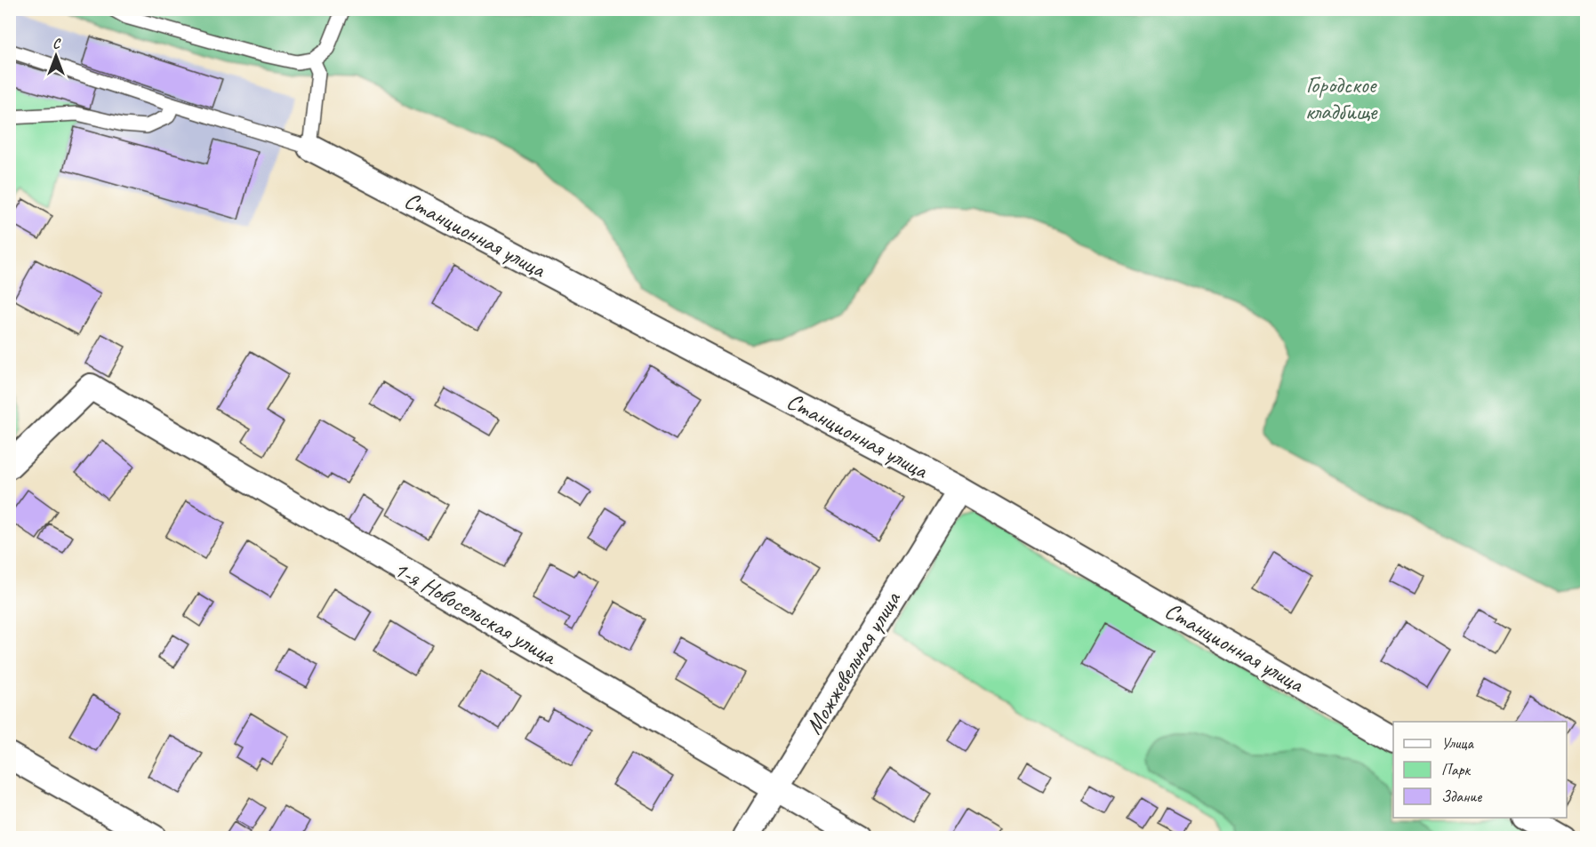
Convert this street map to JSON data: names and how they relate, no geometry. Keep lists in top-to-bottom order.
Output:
{
  "streets": {
    "street": ["Станционная улица", "1-я Новосельская улица", "Можжевельная улица"]
  },
  "crossings": [
    ["Станционная улица", "Можжевельная улица"],
    ["1-я Новосельская улица", "Можжевельная улица"]
  ],
  "parks": ["Городское кладбище"],
  "legend": ["Улица", "Парк", "Здание"],
  "north": "top"
}
